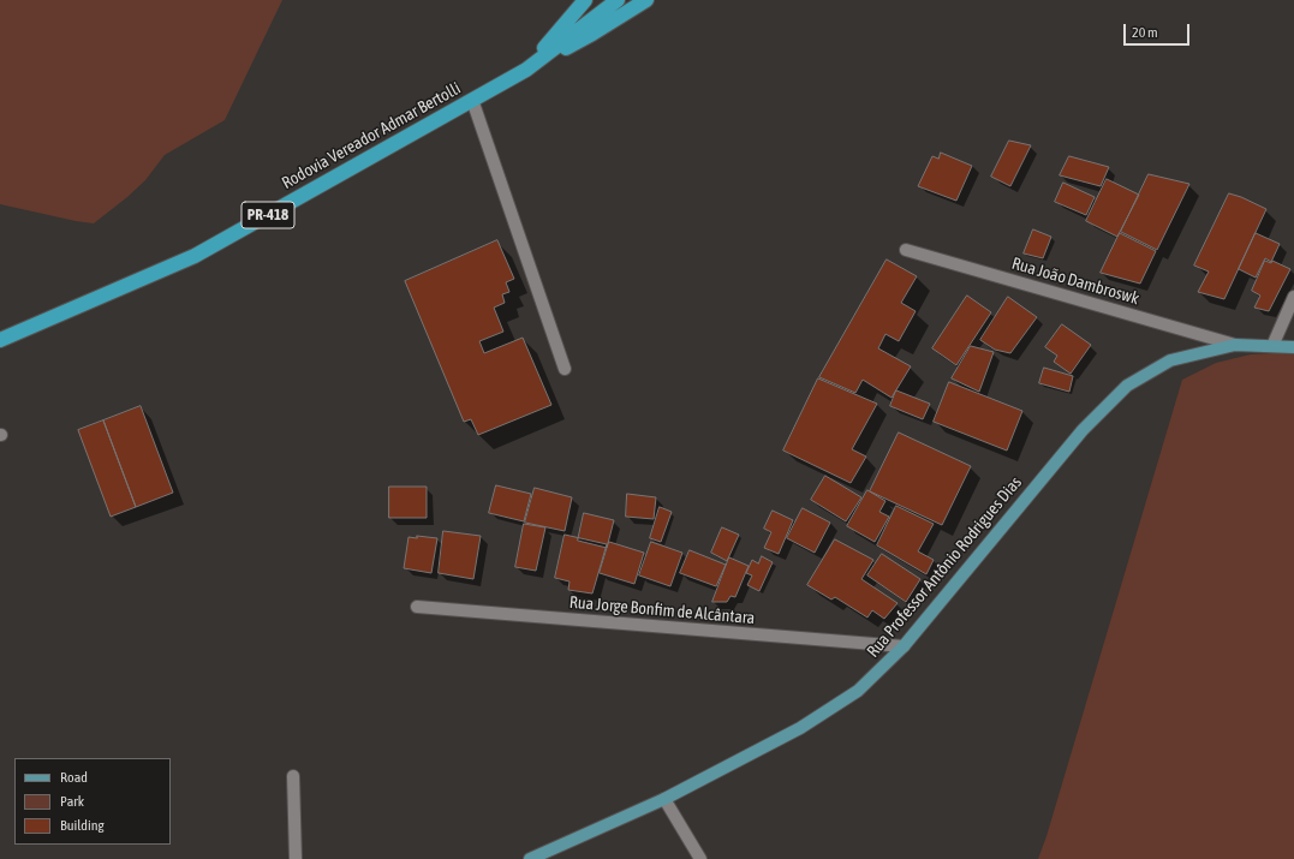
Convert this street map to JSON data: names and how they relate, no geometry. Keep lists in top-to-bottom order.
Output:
{
  "streets": {
    "highway": ["Rodovia Vereador Admar Bertolli", "PR-418"],
    "main road": ["Rua Professor Antônio Rodrigues Dias"],
    "street": ["Rua João Dambroswk", "Rua Jorge Bonfim de Alcântara"]
  },
  "crossings": [
    ["Rua João Dambroswk", "Rua Professor Antônio Rodrigues Dias"],
    ["Rua Professor Antônio Rodrigues Dias", "Rua Jorge Bonfim de Alcântara"]
  ],
  "legend": ["Road", "Park", "Building"],
  "scale_bar": "20 m"
}
